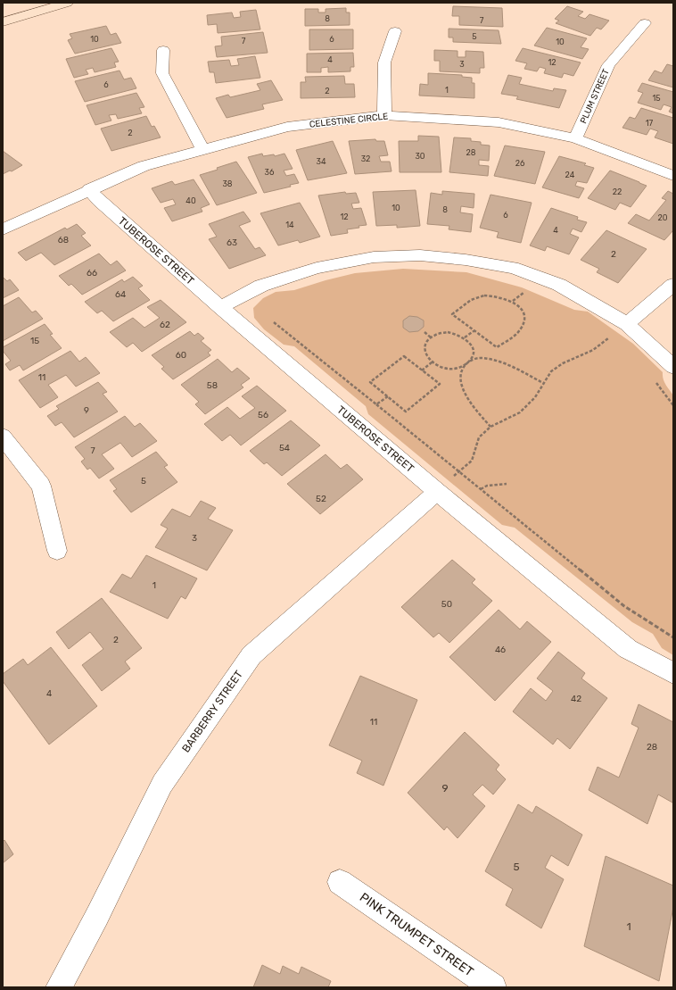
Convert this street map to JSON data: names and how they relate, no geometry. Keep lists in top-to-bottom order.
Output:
{
  "streets": {
    "street": [
      "PLUM STREET",
      "CELESTINE CIRCLE",
      "TUBEROSE STREET",
      "BARBERRY STREET",
      "PINK TRUMPET STREET"
    ]
  },
  "crossings": [
    ["PLUM STREET", "CELESTINE CIRCLE"],
    ["CELESTINE CIRCLE", "TUBEROSE STREET"],
    ["TUBEROSE STREET", "BARBERRY STREET"]
  ],
  "house_numbers": [
    "8",
    "7",
    "5",
    "10",
    "6",
    "7",
    "10",
    "4",
    "12",
    "3",
    "6",
    "1",
    "2",
    "15",
    "17",
    "2",
    "28",
    "30",
    "32",
    "34",
    "26",
    "36",
    "24",
    "38",
    "22",
    "40",
    "10",
    "8",
    "6",
    "12",
    "20",
    "14",
    "4",
    "68",
    "63",
    "2",
    "66",
    "64",
    "62",
    "15",
    "60",
    "11",
    "58",
    "9",
    "56",
    "54",
    "7",
    "5",
    "52",
    "3",
    "1",
    "50",
    "2",
    "46",
    "4",
    "42",
    "11",
    "28",
    "9",
    "5",
    "1"
  ]
}
